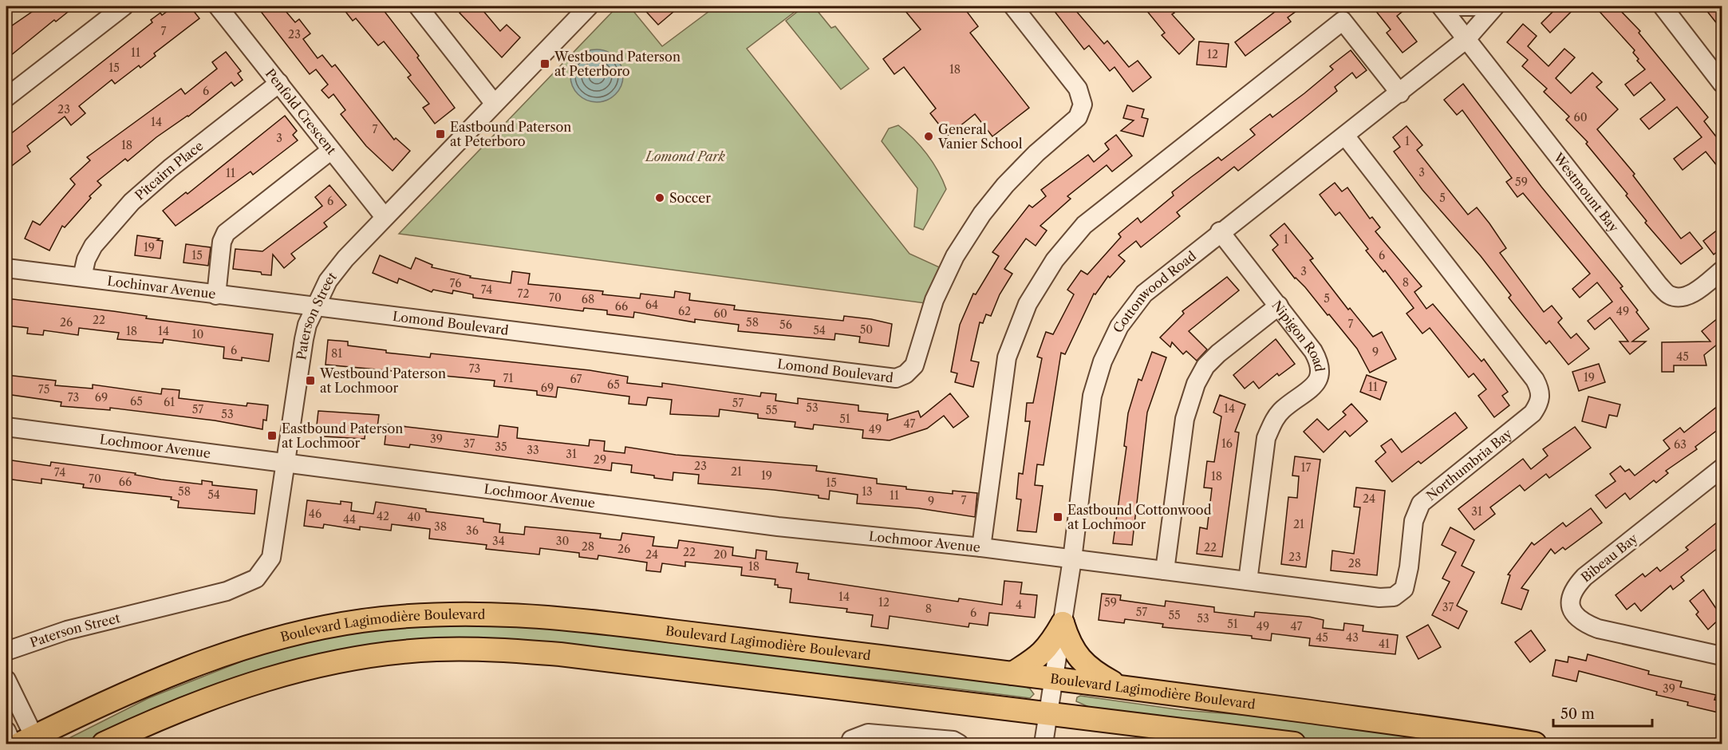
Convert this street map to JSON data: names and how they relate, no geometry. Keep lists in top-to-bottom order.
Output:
{
  "streets": {
    "main road": ["Boulevard Lagimodière Boulevard"],
    "street": [
      "Penfold Crescent",
      "Pitcairn Place",
      "Westmount Bay",
      "Lochinvar Avenue",
      "Cottonwood Road",
      "Paterson Street",
      "Lomond Boulevard",
      "Nipigon Road",
      "Lochmoor Avenue",
      "Northumbria Bay",
      "Bibeau Bay"
    ]
  },
  "crossings": [
    ["Penfold Crescent", "Pitcairn Place"],
    ["Penfold Crescent", "Paterson Street"],
    ["Pitcairn Place", "Lochinvar Avenue"],
    ["Westmount Bay", "Cottonwood Road"],
    ["Lochinvar Avenue", "Paterson Street"],
    ["Lochinvar Avenue", "Lomond Boulevard"],
    ["Cottonwood Road", "Nipigon Road"],
    ["Cottonwood Road", "Lochmoor Avenue"],
    ["Cottonwood Road", "Northumbria Bay"],
    ["Cottonwood Road", "Boulevard Lagimodière Boulevard"],
    ["Paterson Street", "Lomond Boulevard"],
    ["Paterson Street", "Lochmoor Avenue"],
    ["Nipigon Road", "Northumbria Bay"],
    ["Lochmoor Avenue", "Northumbria Bay"]
  ],
  "parks": ["Lomond Park"],
  "places": {
    "transit": [
      "Westbound Paterson at Peterboro",
      "Eastbound Paterson at Peterboro",
      "Westbound Paterson at Lochmoor",
      "Eastbound Paterson at Lochmoor",
      "Eastbound Cottonwood at Lochmoor"
    ],
    "other": ["General Vanier School", "Soccer"]
  },
  "house_numbers": [
    "7",
    "23",
    "11",
    "12",
    "15",
    "18",
    "6",
    "23",
    "60",
    "14",
    "7",
    "3",
    "1",
    "18",
    "3",
    "11",
    "59",
    "5",
    "6",
    "1",
    "19",
    "15",
    "6",
    "3",
    "8",
    "76",
    "74",
    "72",
    "70",
    "5",
    "68",
    "64",
    "66",
    "62",
    "49",
    "60",
    "22",
    "26",
    "58",
    "7",
    "56",
    "50",
    "54",
    "18",
    "14",
    "10",
    "6",
    "9",
    "81",
    "45",
    "73",
    "19",
    "71",
    "67",
    "65",
    "11",
    "69",
    "75",
    "73",
    "69",
    "65",
    "61",
    "57",
    "53",
    "14",
    "57",
    "55",
    "53",
    "51",
    "47",
    "49",
    "39",
    "37",
    "16",
    "63",
    "35",
    "33",
    "31",
    "29",
    "23",
    "17",
    "21",
    "74",
    "19",
    "18",
    "70",
    "66",
    "15",
    "58",
    "13",
    "54",
    "11",
    "24",
    "7",
    "9",
    "31",
    "46",
    "42",
    "40",
    "44",
    "21",
    "38",
    "36",
    "34",
    "30",
    "28",
    "22",
    "26",
    "22",
    "24",
    "20",
    "23",
    "28",
    "18",
    "14",
    "12",
    "59",
    "4",
    "37",
    "8",
    "57",
    "6",
    "55",
    "53",
    "51",
    "49",
    "47",
    "45",
    "43",
    "41",
    "39"
  ],
  "scale_bar": "50 m"
}
